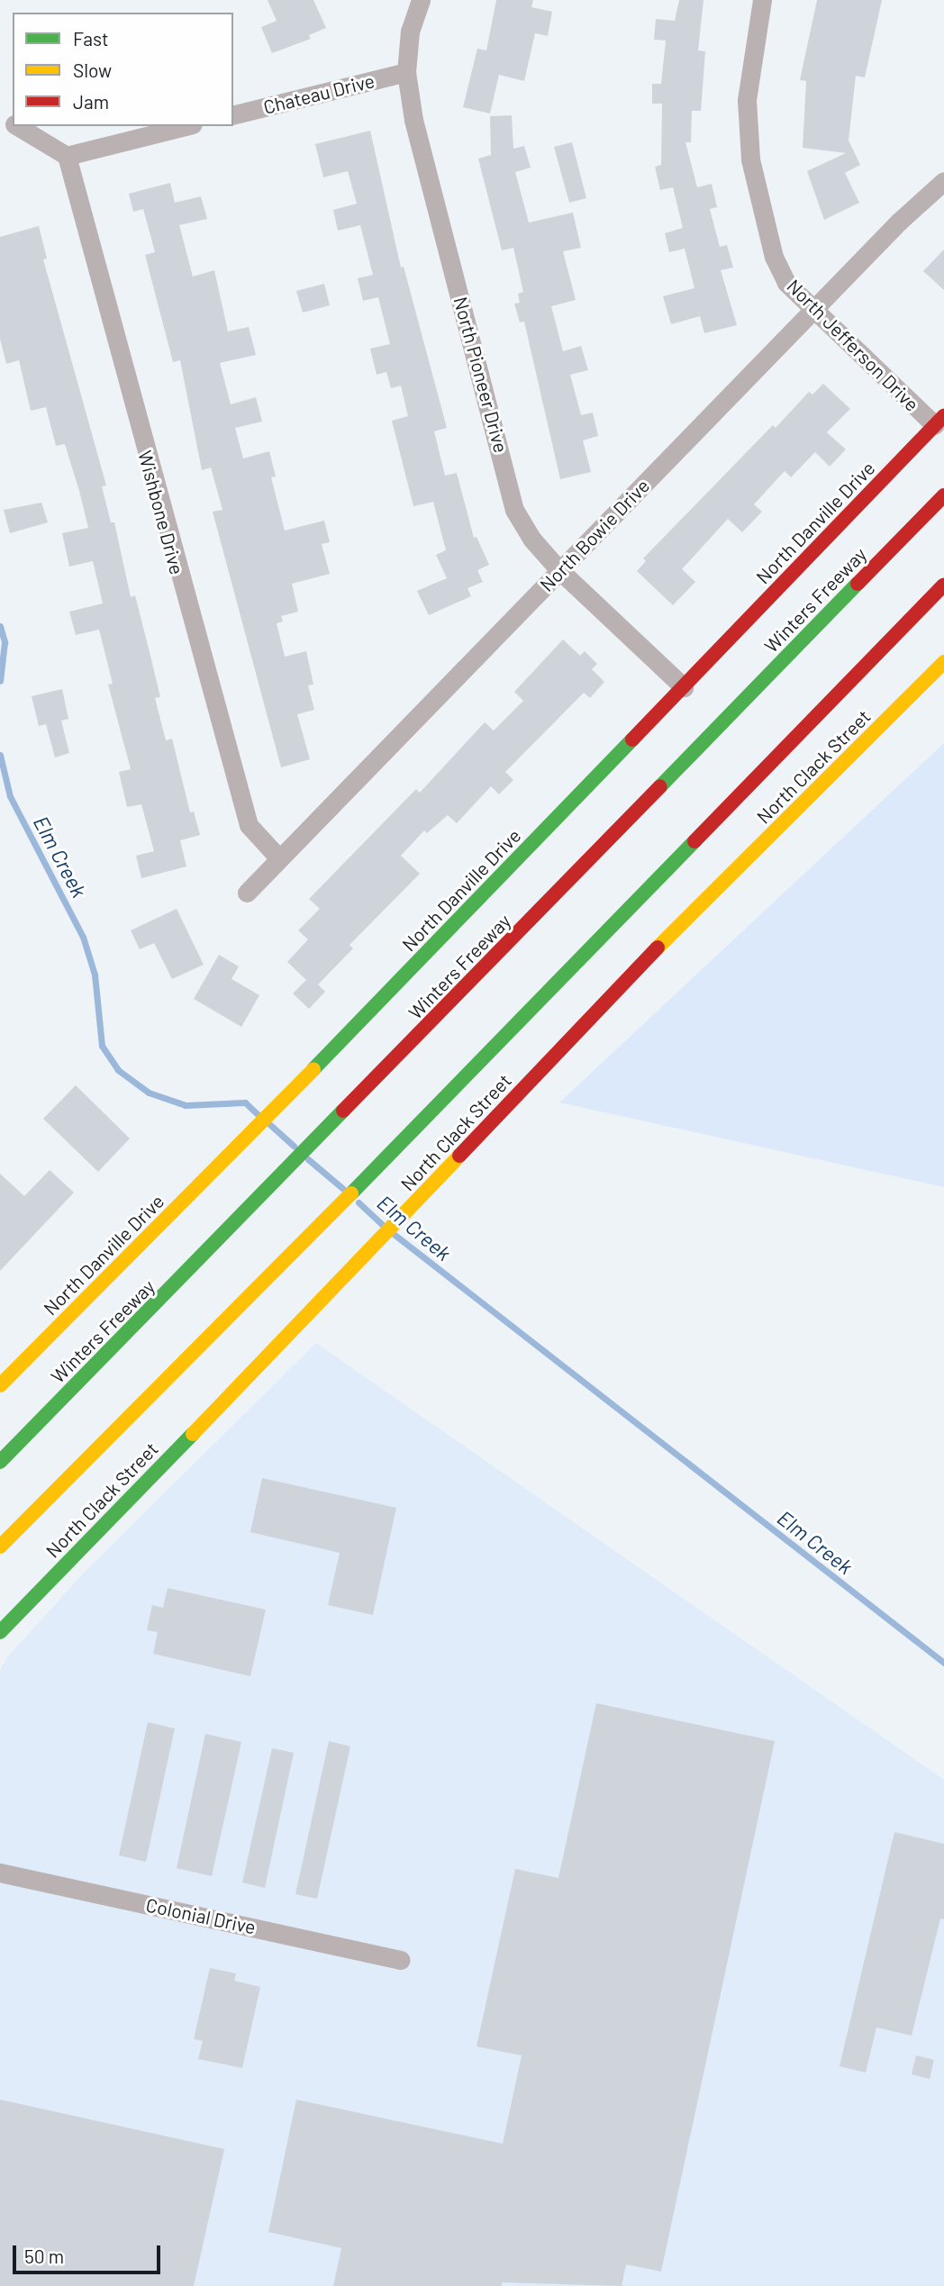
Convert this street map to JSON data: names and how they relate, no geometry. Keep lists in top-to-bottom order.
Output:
{
  "streets": {
    "main road": ["North Danville Drive", "Winters Freeway", "North Clack Street"],
    "street": [
      "Chateau Drive",
      "North Jefferson Drive",
      "North Pioneer Drive",
      "Wishbone Drive",
      "North Bowie Drive",
      "Colonial Drive"
    ]
  },
  "crossings": [
    ["Chateau Drive", "North Pioneer Drive"],
    ["North Jefferson Drive", "North Danville Drive"],
    ["North Jefferson Drive", "North Bowie Drive"],
    ["North Pioneer Drive", "North Danville Drive"],
    ["North Pioneer Drive", "North Bowie Drive"],
    ["Wishbone Drive", "North Bowie Drive"]
  ],
  "water": ["Elm Creek"],
  "legend": ["Fast", "Slow", "Jam"],
  "scale_bar": "50 m"
}
